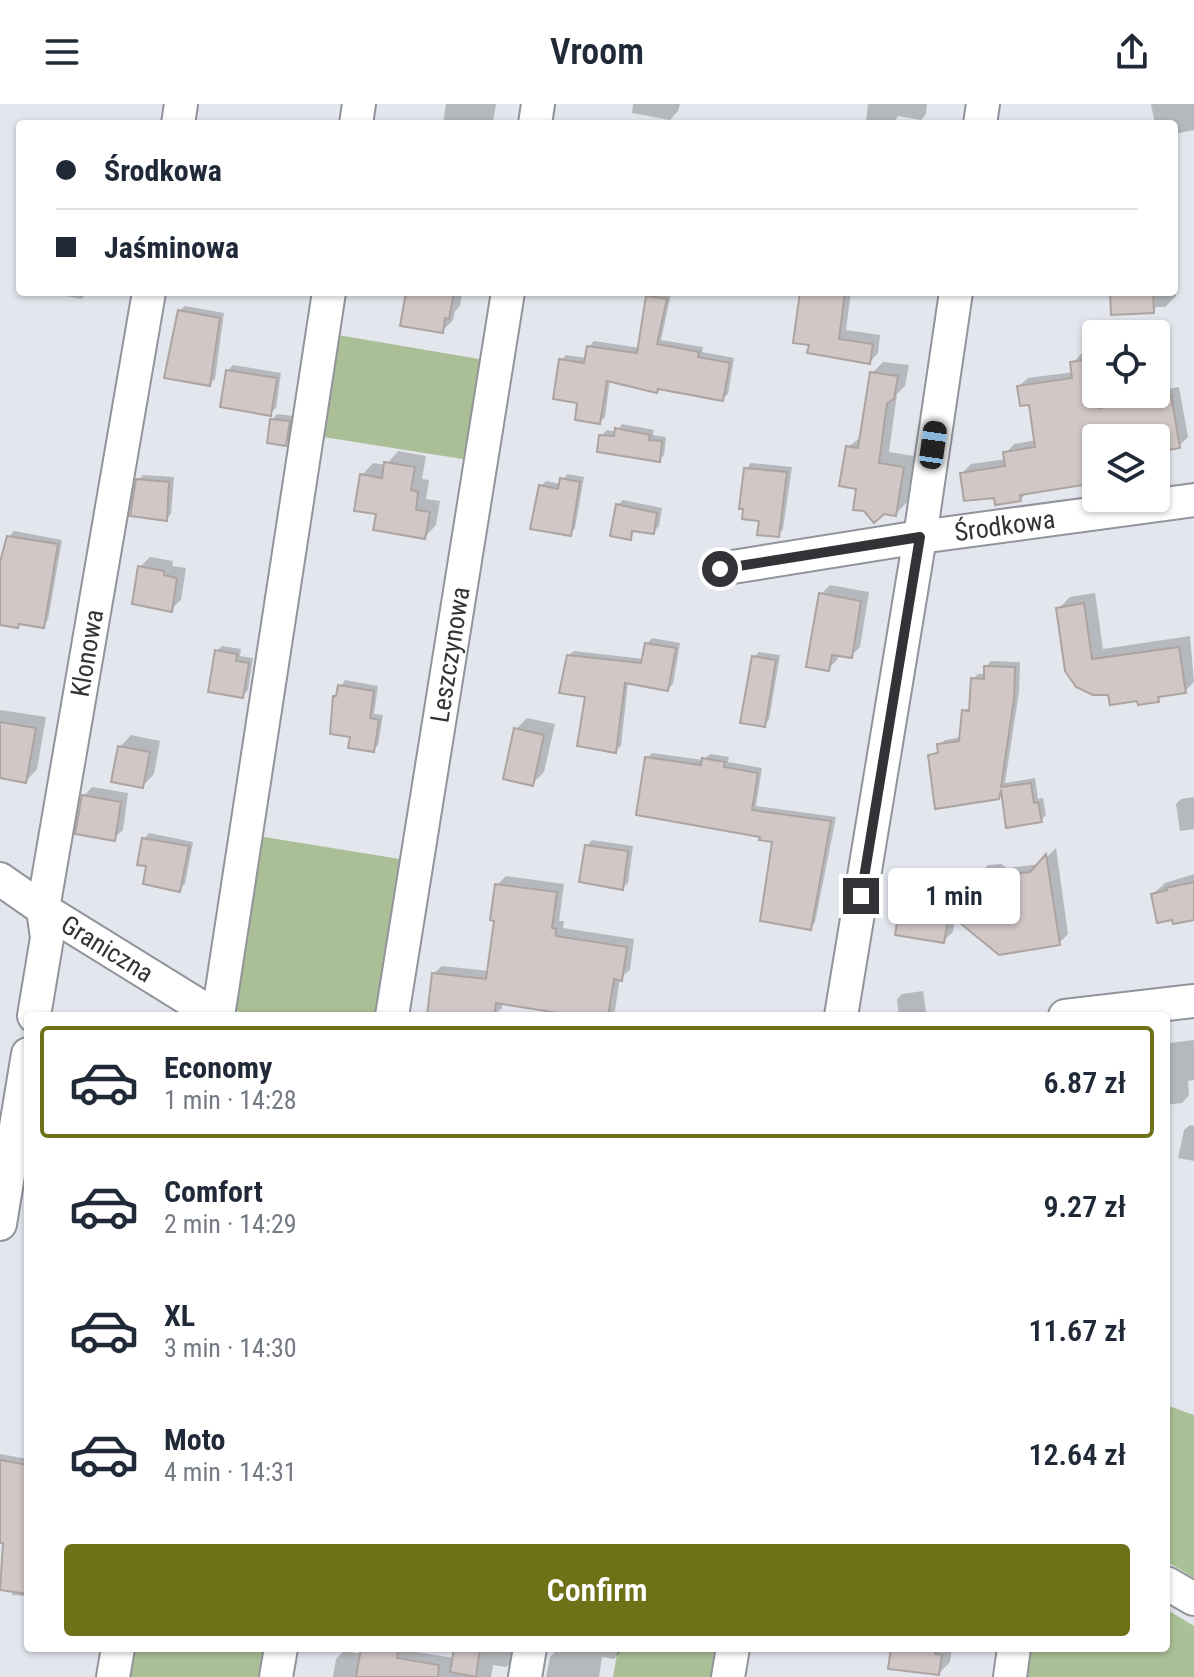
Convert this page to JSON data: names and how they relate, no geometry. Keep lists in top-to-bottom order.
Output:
{
  "streets": {
    "street": [
      "Środkowa",
      "Klonowa",
      "Leszczynowa",
      "Graniczna"
    ]
  },
  "crossings": [
    ["Klonowa", "Graniczna"]
  ],
  "page": {
    "header": "Vroom",
    "banner": ["Środkowa", "Jaśminowa"],
    "bubble": "1 min",
    "list": [
      {
        "name": "Economy",
        "note": "1 min · 14:28",
        "value": "6.87 zł"
      },
      {
        "name": "Comfort",
        "note": "2 min · 14:29",
        "value": "9.27 zł"
      },
      {
        "name": "XL",
        "note": "3 min · 14:30",
        "value": "11.67 zł"
      },
      {
        "name": "Moto",
        "note": "4 min · 14:31",
        "value": "12.64 zł"
      }
    ],
    "buttons": "Confirm"
  }
}
